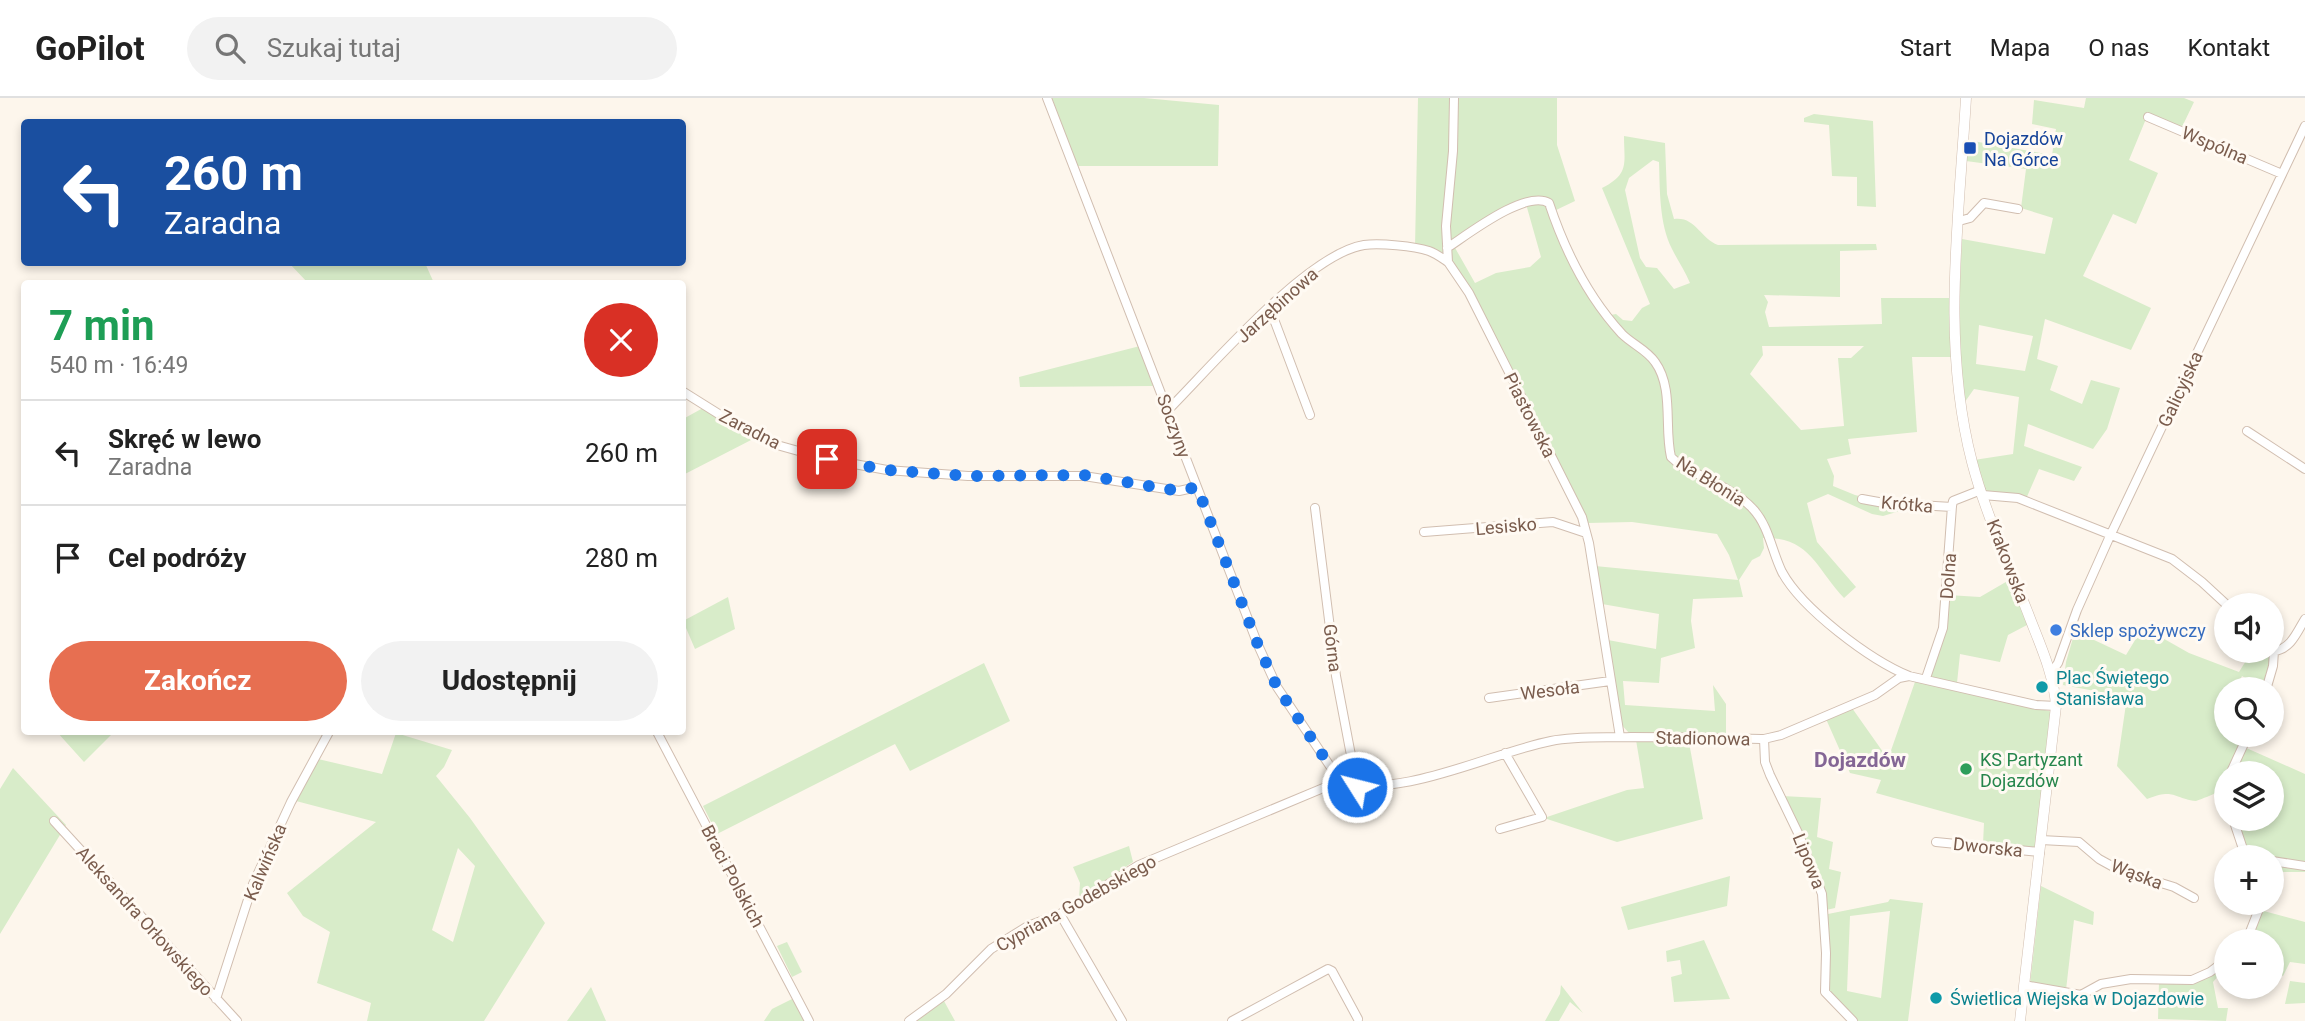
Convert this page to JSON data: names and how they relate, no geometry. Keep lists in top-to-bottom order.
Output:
{
  "streets": {
    "street": [
      "Wspólna",
      "Jarzębinowa",
      "Galicyjska",
      "Piastowska",
      "Soczyny",
      "Zaradna",
      "Na Błonia",
      "Krótka",
      "Lesisko",
      "Krakowska",
      "Dolna",
      "Górna",
      "Wesoła",
      "Stadionowa",
      "Dworska",
      "Lipowa",
      "Kalwińska",
      "Wąska",
      "Braci Polskich",
      "Cypriana Godebskiego",
      "Aleksandra Orłowskiego"
    ]
  },
  "crossings": [
    ["Wspólna", "Galicyjska"],
    ["Jarzębinowa", "Piastowska"],
    ["Jarzębinowa", "Soczyny"],
    ["Galicyjska", "Krakowska"],
    ["Piastowska", "Na Błonia"],
    ["Piastowska", "Lesisko"],
    ["Piastowska", "Wesoła"],
    ["Piastowska", "Stadionowa"],
    ["Soczyny", "Zaradna"],
    ["Soczyny", "Stadionowa"],
    ["Soczyny", "Cypriana Godebskiego"],
    ["Na Błonia", "Stadionowa"],
    ["Krótka", "Dolna"],
    ["Krakowska", "Dworska"],
    ["Krakowska", "Wąska"],
    ["Górna", "Stadionowa"],
    ["Stadionowa", "Lipowa"],
    ["Stadionowa", "Cypriana Godebskiego"],
    ["Kalwińska", "Aleksandra Orłowskiego"]
  ],
  "districts": ["Dojazdów"],
  "places": {
    "transit": ["Dojazdów Na Górce"],
    "other": [
      "Sklep spożywczy",
      "Plac Świętego Stanisława",
      "KS Partyzant Dojazdów",
      "Świetlica Wiejska w Dojazdowie"
    ]
  },
  "page": {
    "header": "GoPilot",
    "search": "Szukaj tutaj",
    "nav": [
      "Start",
      "Mapa",
      "O nas",
      "Kontakt"
    ],
    "turn": ["260 m", "Zaradna"],
    "heading": ["7 min", "540 m · 16:49"],
    "list": [
      {
        "name": "Skręć w lewo",
        "note": "Zaradna",
        "value": "260 m"
      },
      {
        "name": "Cel podróży",
        "value": "280 m"
      }
    ],
    "map_buttons": ["+", "−"],
    "buttons": ["Zakończ", "Udostępnij"]
  }
}
